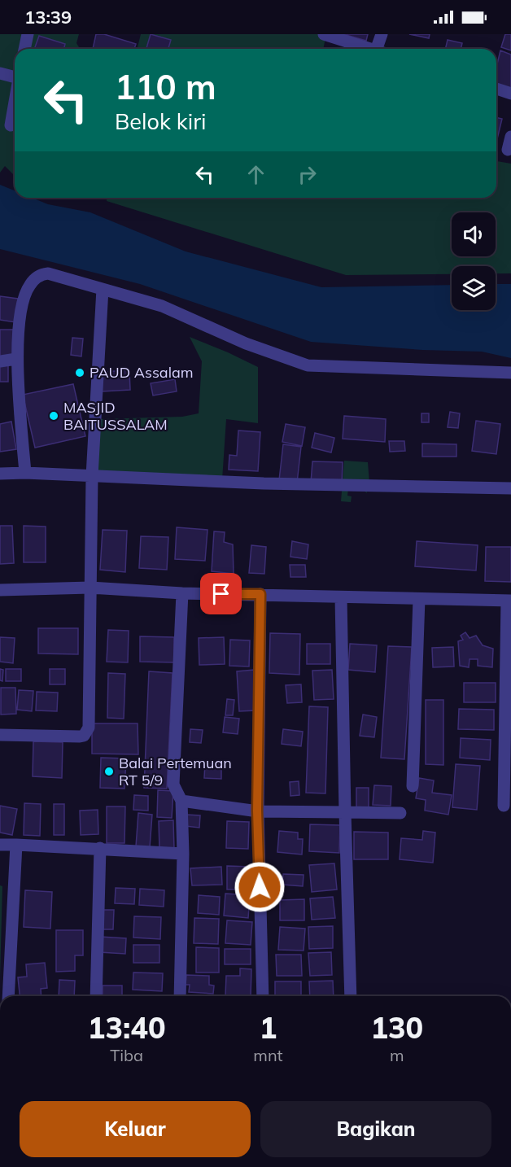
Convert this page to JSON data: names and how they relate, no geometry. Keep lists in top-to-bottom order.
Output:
{
  "places": ["PAUD Assalam", "MASJID BAITUSSALAM", "Balai Pertemuan RT 5/9"],
  "page": {
    "status": "13:39",
    "turn": ["110 m", "Belok kiri"],
    "eta": [
      "13:40",
      "Tiba",
      "1",
      "mnt",
      "130",
      "m"
    ],
    "buttons": ["Keluar", "Bagikan"]
  }
}
